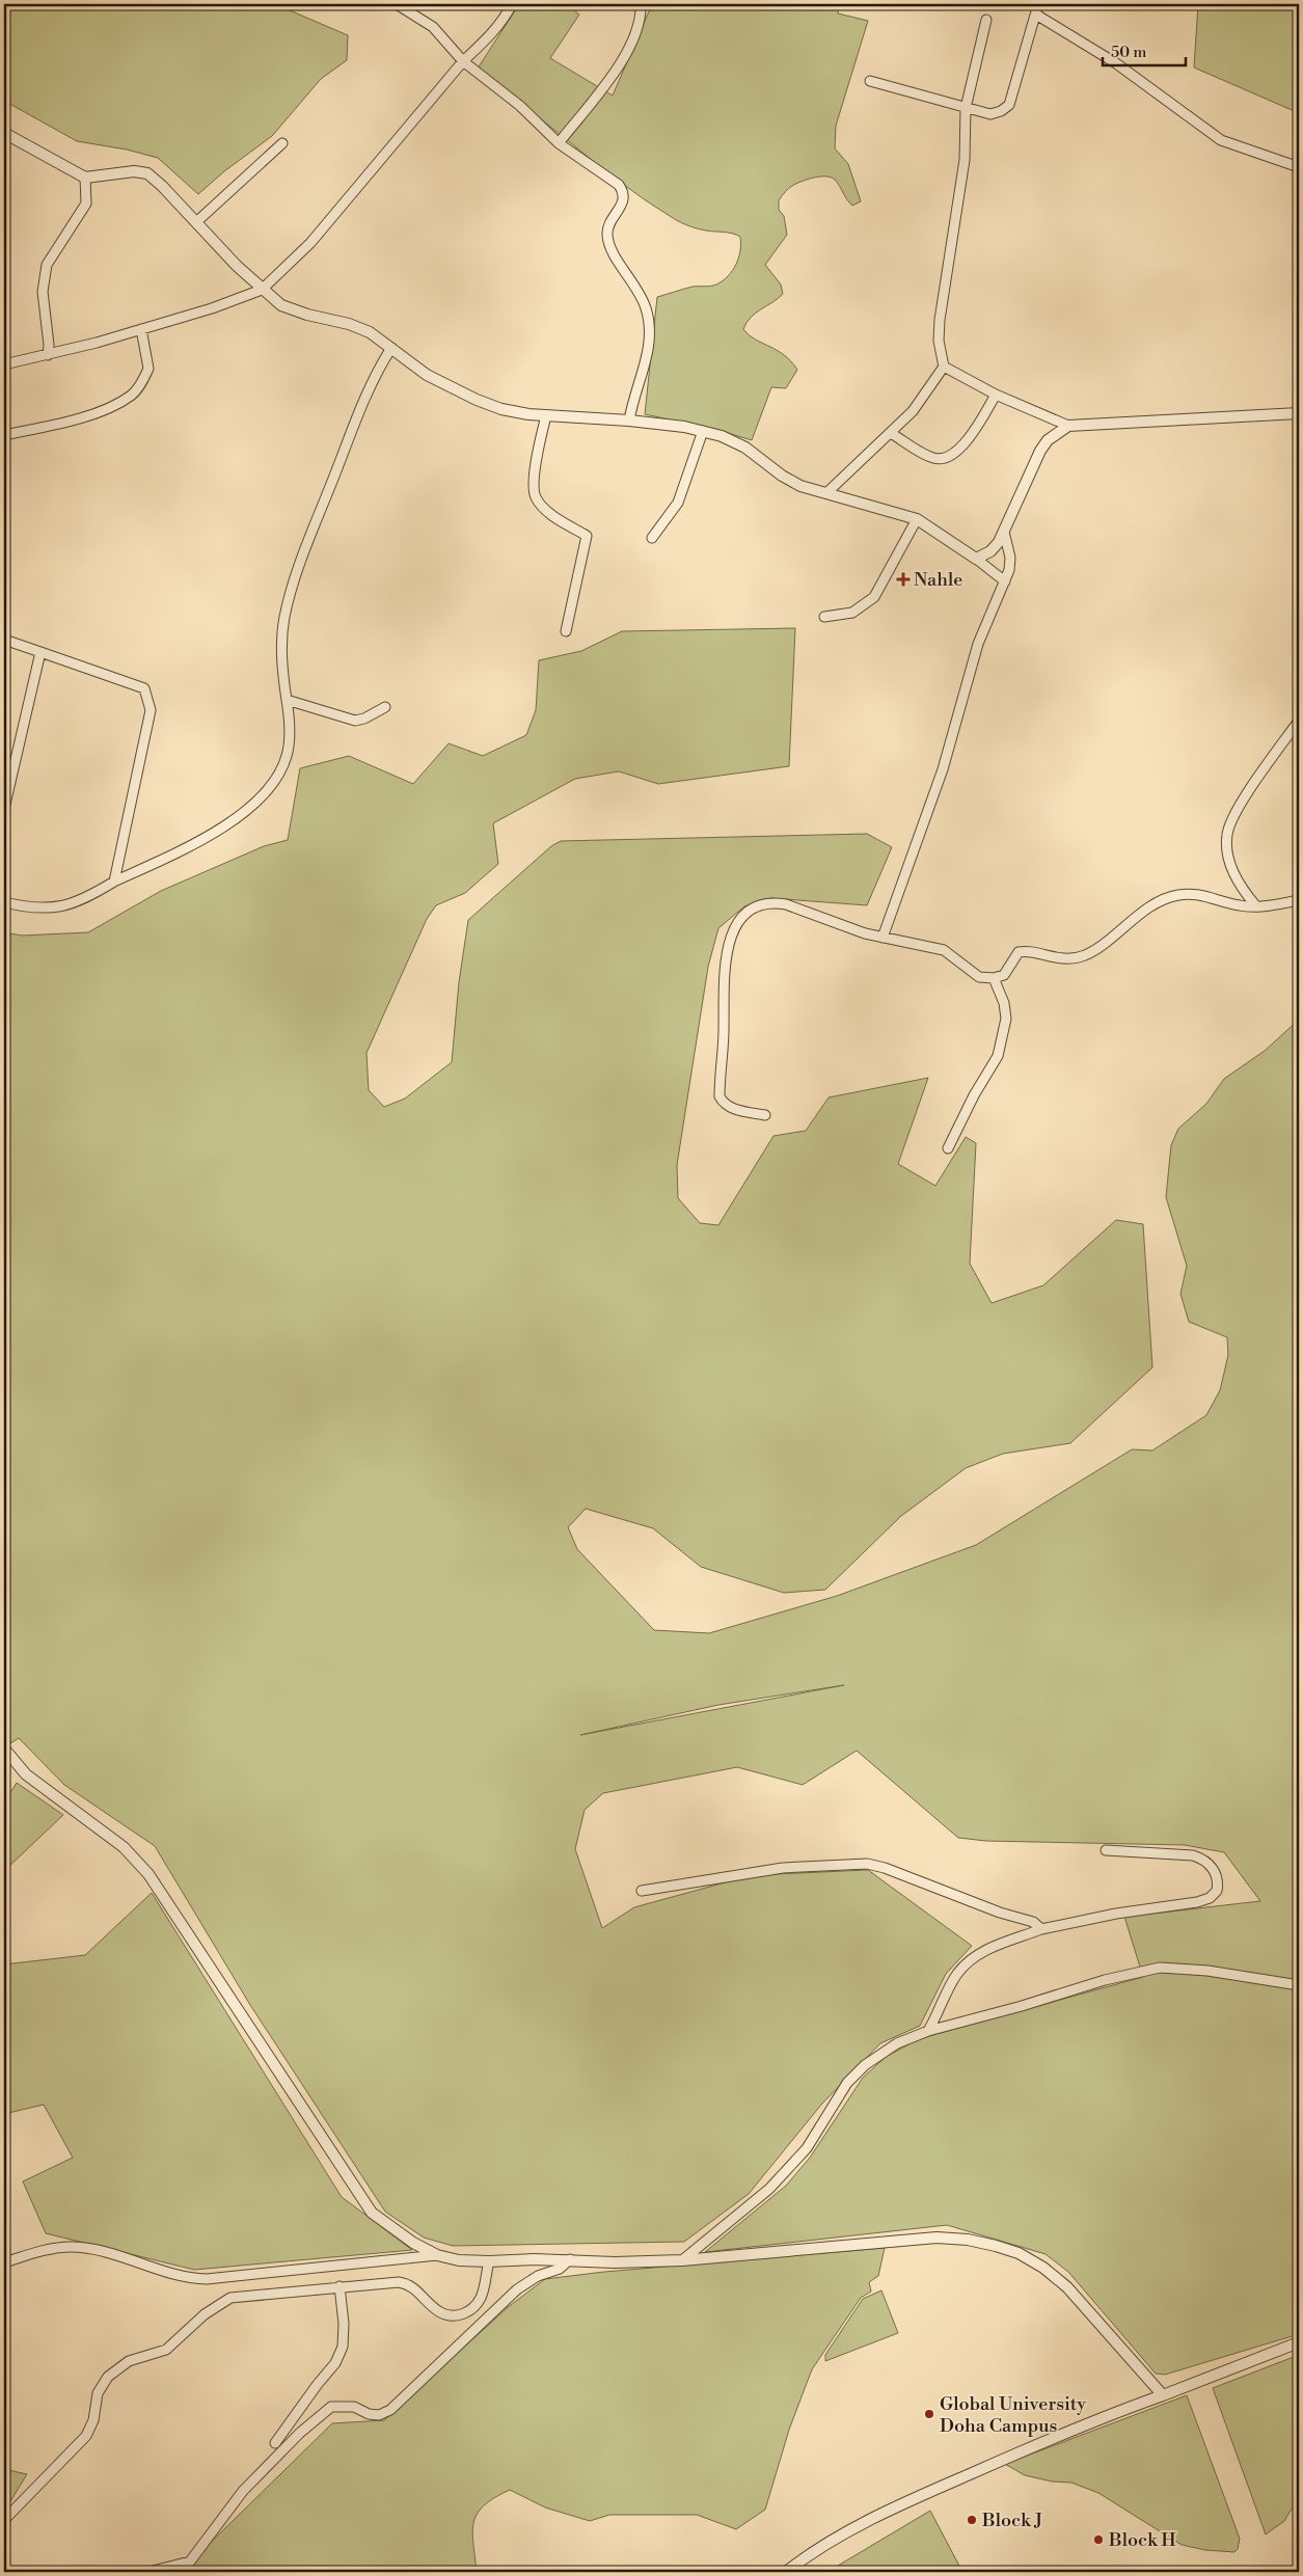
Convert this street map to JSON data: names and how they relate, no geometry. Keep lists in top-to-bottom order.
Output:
{
  "places": {
    "health": ["Nahle"],
    "other": ["Global University Doha Campus", "Block J", "Block H"]
  },
  "scale_bar": "50 m"
}
